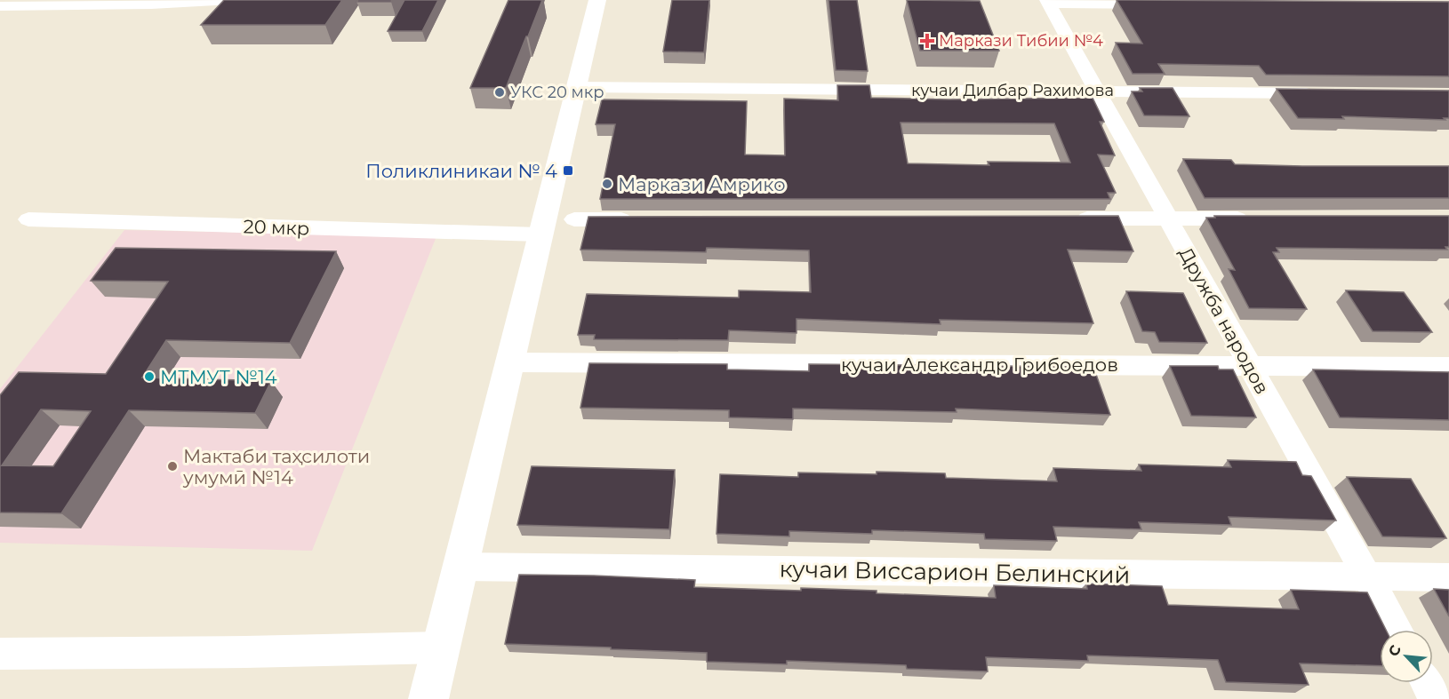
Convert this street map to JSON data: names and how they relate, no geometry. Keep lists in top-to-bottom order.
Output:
{
  "streets": {
    "street": [
      "кучаи Дилбар Рахимова",
      "20 мкр",
      "Дружба народов",
      "кучаи Александр Грибоедов",
      "кучаи Виссарион Белинский"
    ]
  },
  "crossings": [
    ["кучаи Дилбар Рахимова", "Дружба народов"],
    ["Дружба народов", "кучаи Александр Грибоедов"],
    ["Дружба народов", "кучаи Виссарион Белинский"]
  ],
  "places": {
    "health": ["Маркази Тибии №4"],
    "other": [
      "УКС 20 мкр",
      "Маркази Амрико",
      "МТМУТ №14",
      "Мактаби таҳсилоти умумӣ №14"
    ],
    "transit": ["Поликлиникаи № 4"]
  },
  "north": "top left"
}
